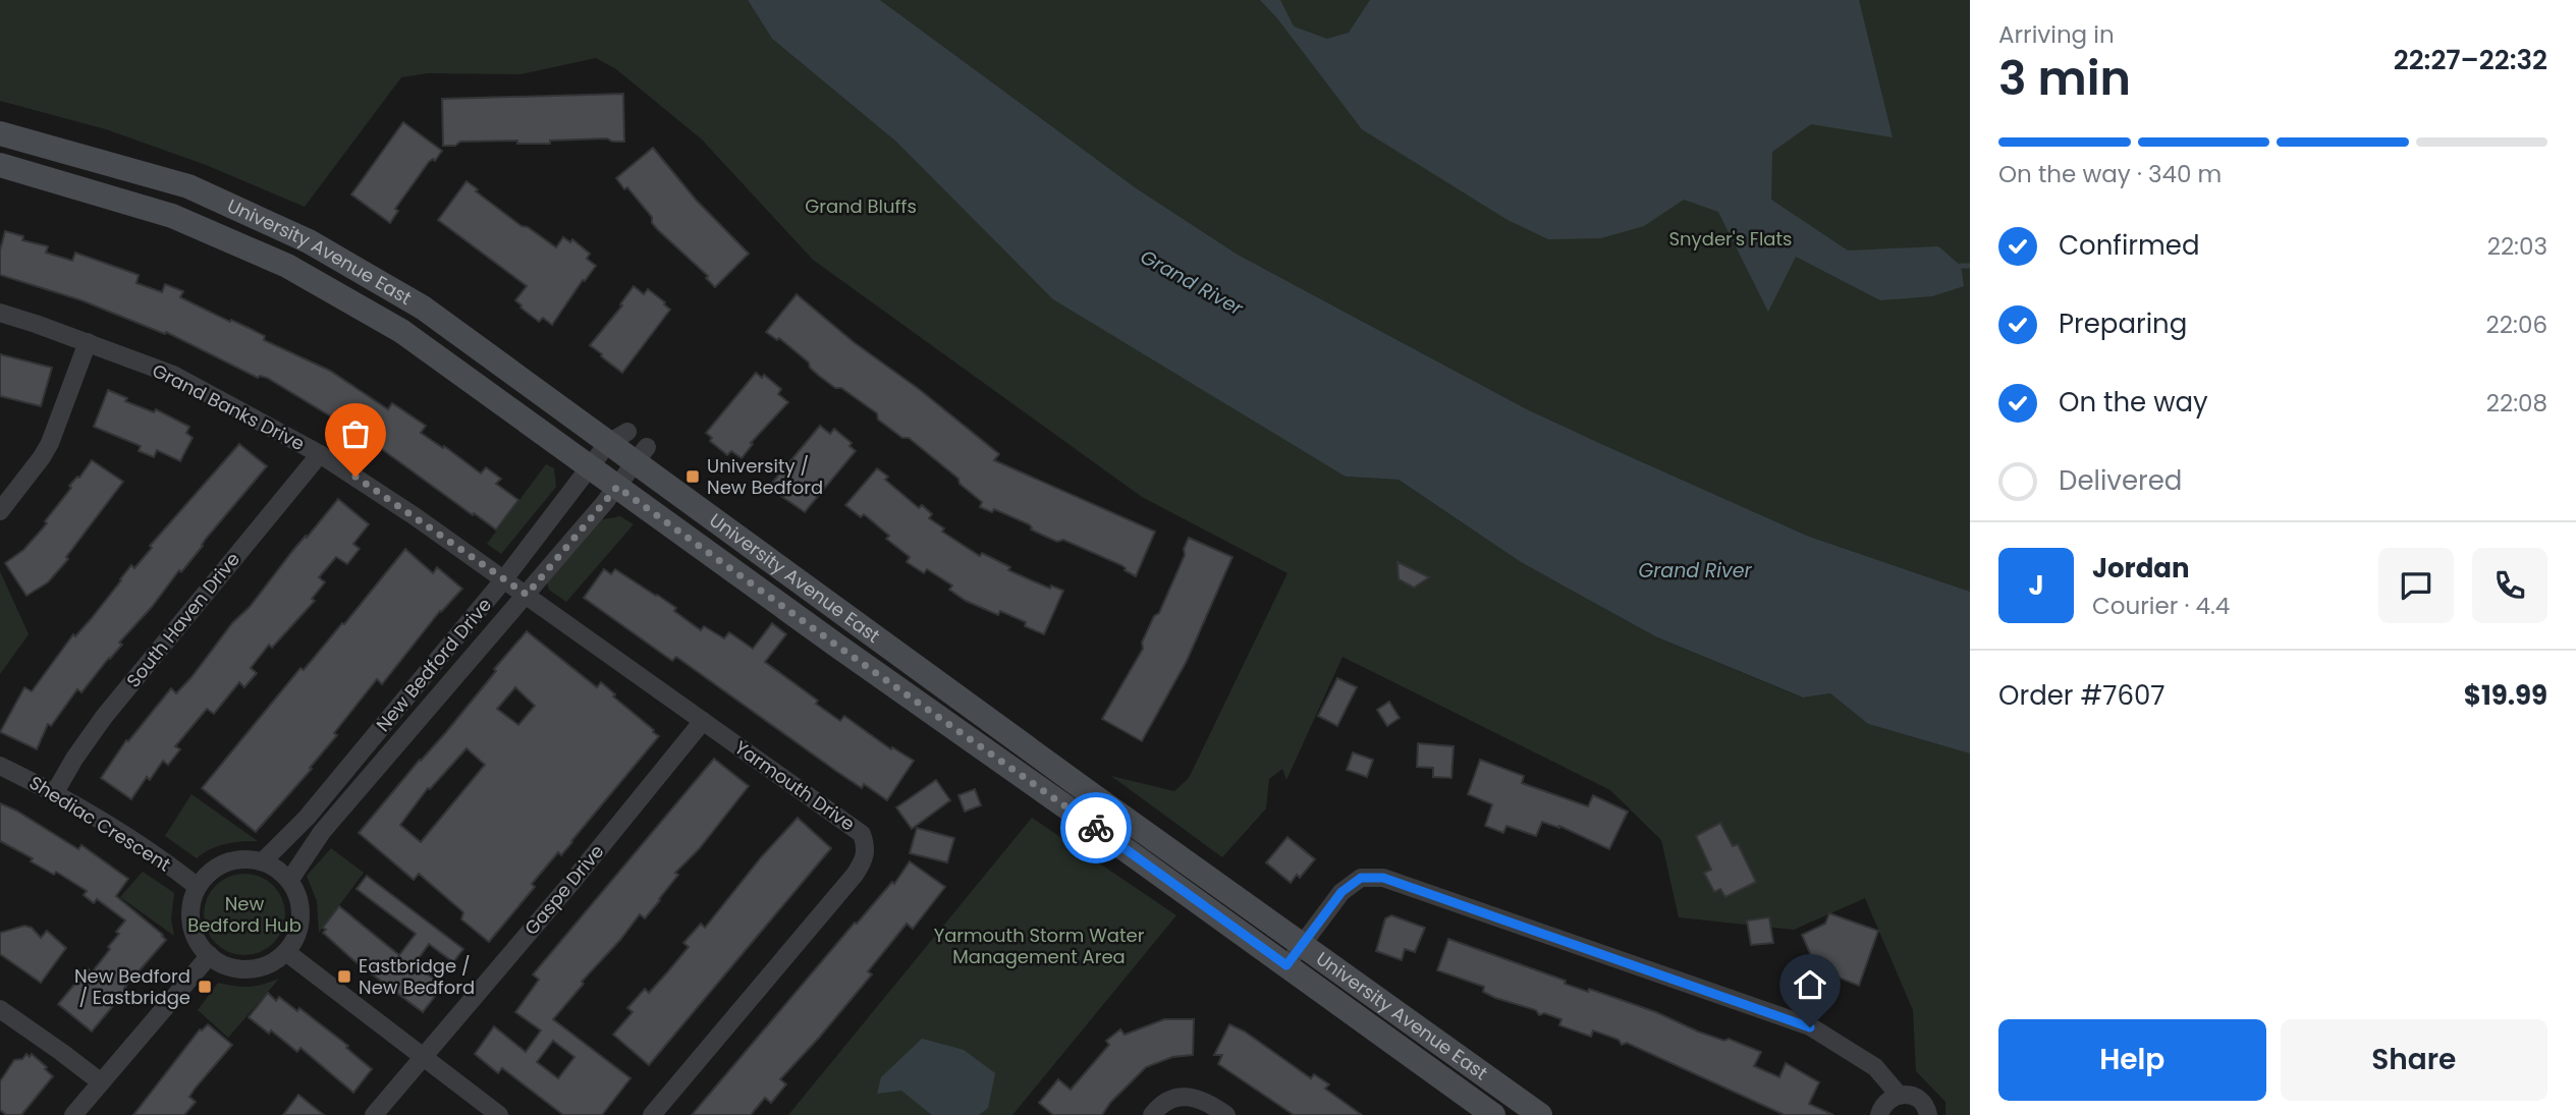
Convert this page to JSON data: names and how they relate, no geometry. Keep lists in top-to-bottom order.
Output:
{
  "streets": {
    "main road": ["University Avenue East"],
    "street": [
      "Grand Banks Drive",
      "South Haven Drive",
      "New Bedford Drive",
      "Yarmouth Drive",
      "Shediac Crescent",
      "Gaspe Drive"
    ]
  },
  "crossings": [
    ["University Avenue East", "New Bedford Drive"],
    ["Grand Banks Drive", "South Haven Drive"],
    ["Grand Banks Drive", "New Bedford Drive"],
    ["Grand Banks Drive", "Yarmouth Drive"],
    ["South Haven Drive", "Shediac Crescent"],
    ["New Bedford Drive", "Yarmouth Drive"],
    ["New Bedford Drive", "Shediac Crescent"],
    ["Yarmouth Drive", "Gaspe Drive"]
  ],
  "water": ["Grand River"],
  "parks": [
    "Grand Bluffs",
    "Snyder's Flats",
    "New Bedford Hub",
    "Yarmouth Storm Water Management Area"
  ],
  "places": {
    "transit": ["University / New Bedford", "Eastbridge / New Bedford", "New Bedford / Eastbridge"]
  },
  "page": {
    "heading": ["3 min", "Arriving in", "22:27–22:32"],
    "panel": [
      "Jordan",
      "Courier · 4.4",
      "Order #7607",
      "$19.99"
    ],
    "bar": "On the way · 340 m",
    "list": [
      ["Confirmed", "22:03"],
      ["Preparing", "22:06"],
      ["On the way", "22:08"],
      "Delivered"
    ],
    "round": "J",
    "buttons": ["Help", "Share"]
  }
}
